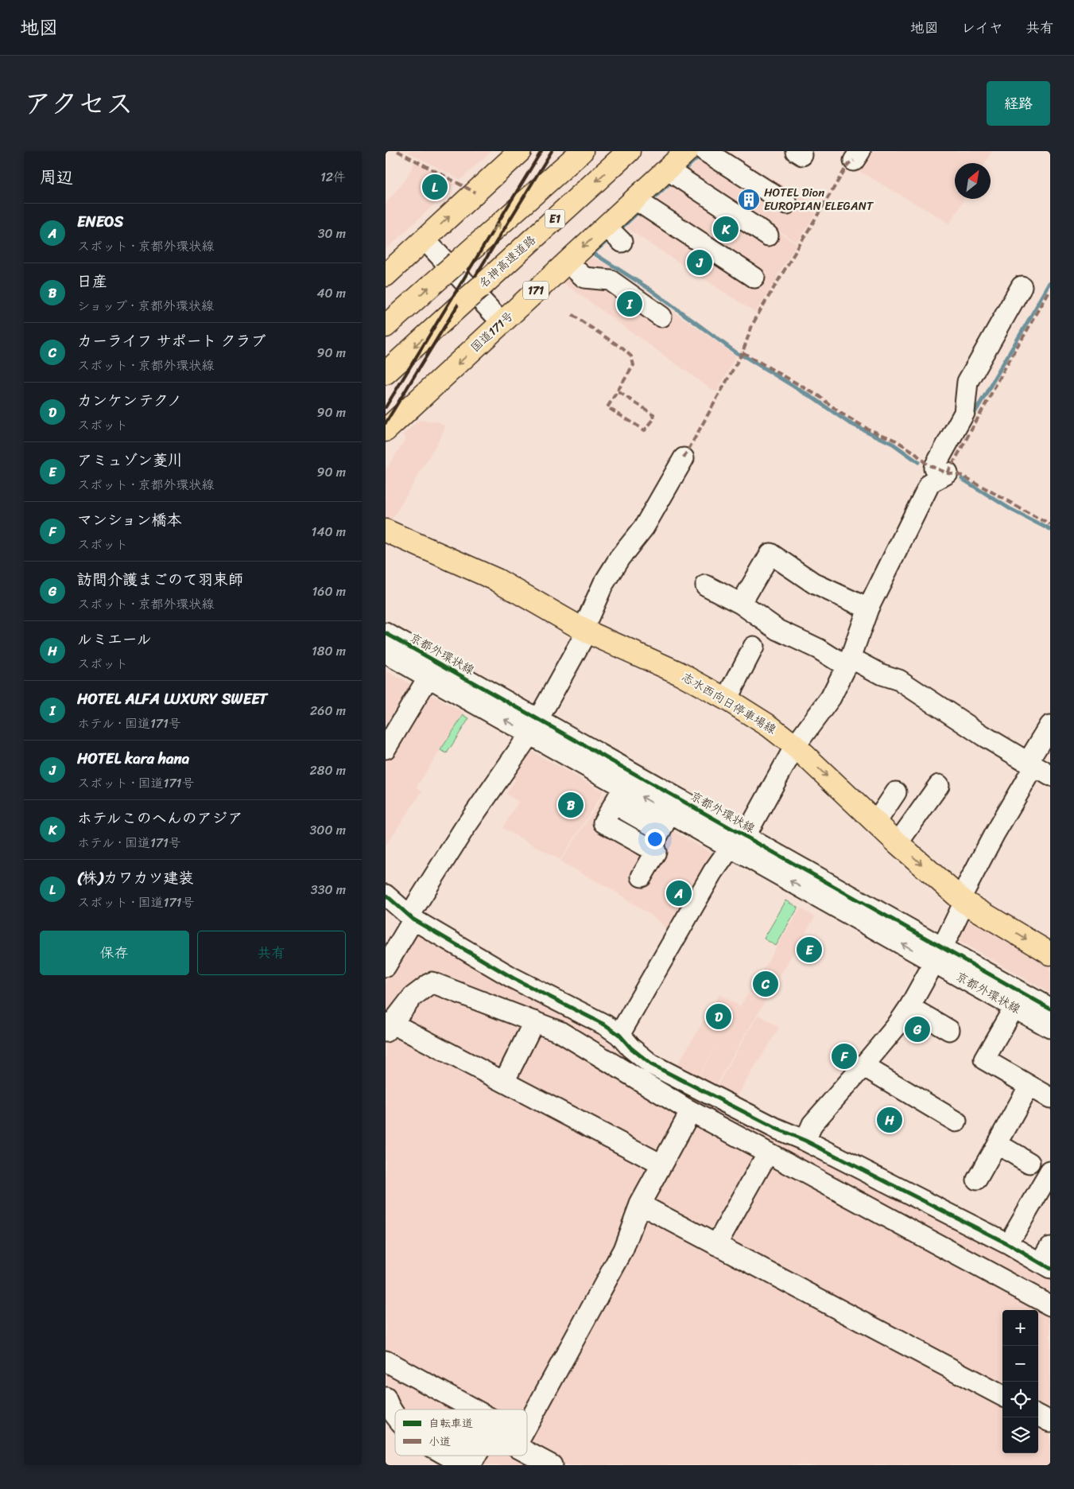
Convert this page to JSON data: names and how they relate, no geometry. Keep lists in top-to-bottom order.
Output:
{
  "streets": {
    "main road": [
      "E1",
      "名神高速道路",
      "171",
      "国道171号",
      "志水西向日停車場線"
    ],
    "street": ["京都外環状線"]
  },
  "one_way": ["志水西向日停車場線"],
  "places": {
    "building": ["HOTEL Dion EUROPIAN ELEGANT"]
  },
  "legend": ["自転車道", "小道"],
  "north": "top right",
  "page": {
    "header": "地図",
    "nav": ["地図", "レイヤ", "共有"],
    "title": "アクセス",
    "buttons": [
      "経路",
      ["保存", "共有"]
    ],
    "heading": ["周辺", "12件"],
    "pins": [
      "L",
      "K",
      "J",
      "I",
      "B",
      "A",
      "E",
      "C",
      "D",
      "G",
      "F",
      "H"
    ],
    "list": [
      {
        "mark": "A",
        "name": "ENEOS",
        "note": "スポット · 京都外環状線",
        "value": "30 m"
      },
      {
        "mark": "B",
        "name": "日産",
        "note": "ショップ · 京都外環状線",
        "value": "40 m"
      },
      {
        "mark": "C",
        "name": "カーライフ サポート クラブ",
        "note": "スポット · 京都外環状線",
        "value": "90 m"
      },
      {
        "mark": "D",
        "name": "カンケンテクノ",
        "note": "スポット",
        "value": "90 m"
      },
      {
        "mark": "E",
        "name": "アミュゾン菱川",
        "note": "スポット · 京都外環状線",
        "value": "90 m"
      },
      {
        "mark": "F",
        "name": "マンション橋本",
        "note": "スポット",
        "value": "140 m"
      },
      {
        "mark": "G",
        "name": "訪問介護まごのて羽束師",
        "note": "スポット · 京都外環状線",
        "value": "160 m"
      },
      {
        "mark": "H",
        "name": "ルミエール",
        "note": "スポット",
        "value": "180 m"
      },
      {
        "mark": "I",
        "name": "HOTEL ALFA LUXURY SWEET",
        "note": "ホテル · 国道171号",
        "value": "260 m"
      },
      {
        "mark": "J",
        "name": "HOTEL kara hana",
        "note": "スポット · 国道171号",
        "value": "280 m"
      },
      {
        "mark": "K",
        "name": "ホテルこのへんのアジア",
        "note": "ホテル · 国道171号",
        "value": "300 m"
      },
      {
        "mark": "L",
        "name": "(株)カワカツ建装",
        "note": "スポット · 国道171号",
        "value": "330 m"
      }
    ],
    "map_buttons": ["+", "−"]
  }
}
